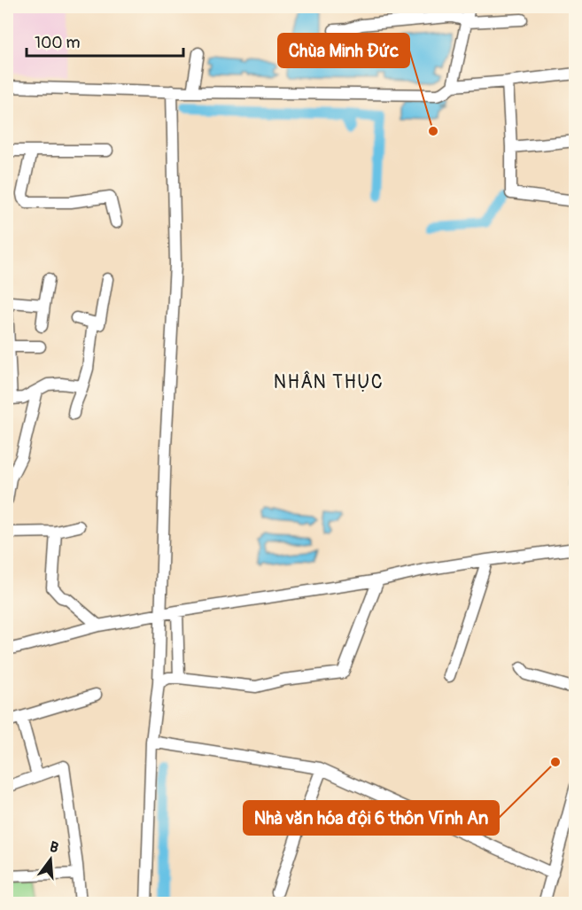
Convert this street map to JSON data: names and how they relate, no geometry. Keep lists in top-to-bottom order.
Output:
{
  "districts": ["NHÂN THỤC"],
  "places": ["Chùa Minh Đức", "Nhà văn hóa đội 6 thôn Vĩnh An"],
  "scale_bar": "100 m",
  "north": "top"
}
